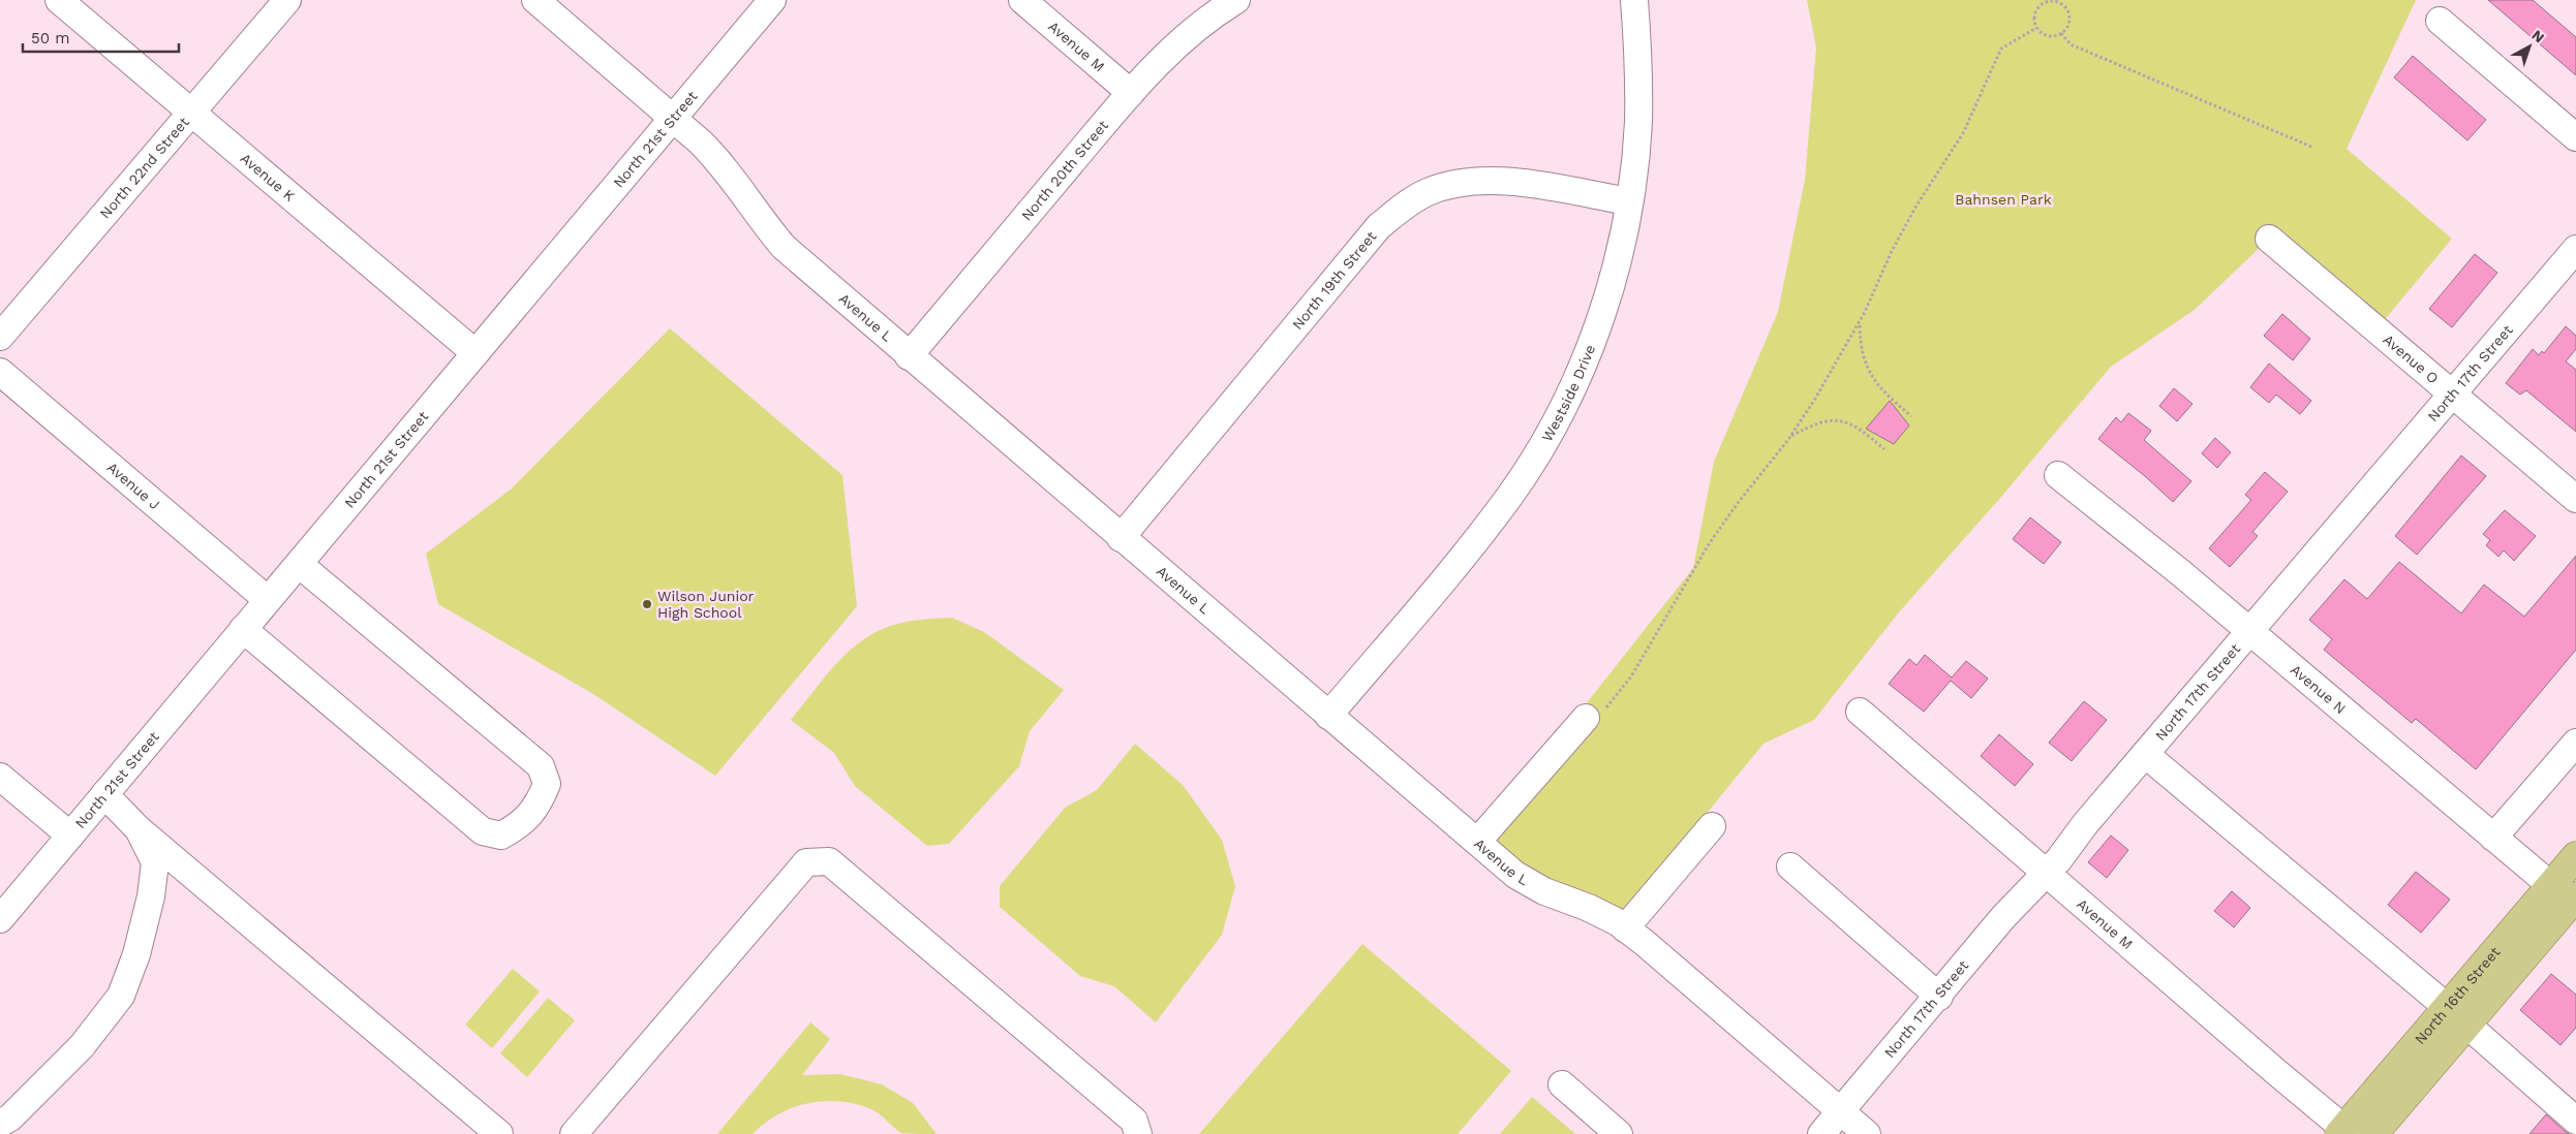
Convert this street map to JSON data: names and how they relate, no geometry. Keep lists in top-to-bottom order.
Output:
{
  "streets": {
    "main road": ["North 16th Street"],
    "street": [
      "Avenue M",
      "North 21st Street",
      "North 22nd Street",
      "North 20th Street",
      "Avenue K",
      "North 19th Street",
      "Avenue L",
      "Avenue O",
      "North 17th Street",
      "Westside Drive",
      "Avenue J",
      "Avenue N"
    ]
  },
  "crossings": [
    ["Avenue M", "North 20th Street"],
    ["Avenue M", "North 17th Street"],
    ["Avenue M", "North 16th Street"],
    ["North 21st Street", "Avenue K"],
    ["North 21st Street", "Avenue L"],
    ["North 21st Street", "Avenue J"],
    ["North 22nd Street", "Avenue K"],
    ["North 20th Street", "Avenue L"],
    ["North 19th Street", "Avenue L"],
    ["North 19th Street", "Westside Drive"],
    ["Avenue L", "North 17th Street"],
    ["Avenue L", "Westside Drive"],
    ["Avenue O", "North 17th Street"],
    ["North 17th Street", "Avenue N"],
    ["Avenue N", "North 16th Street"]
  ],
  "parks": ["Bahnsen Park"],
  "places": ["Wilson Junior High School"],
  "scale_bar": "50 m",
  "north": "top right"
}
